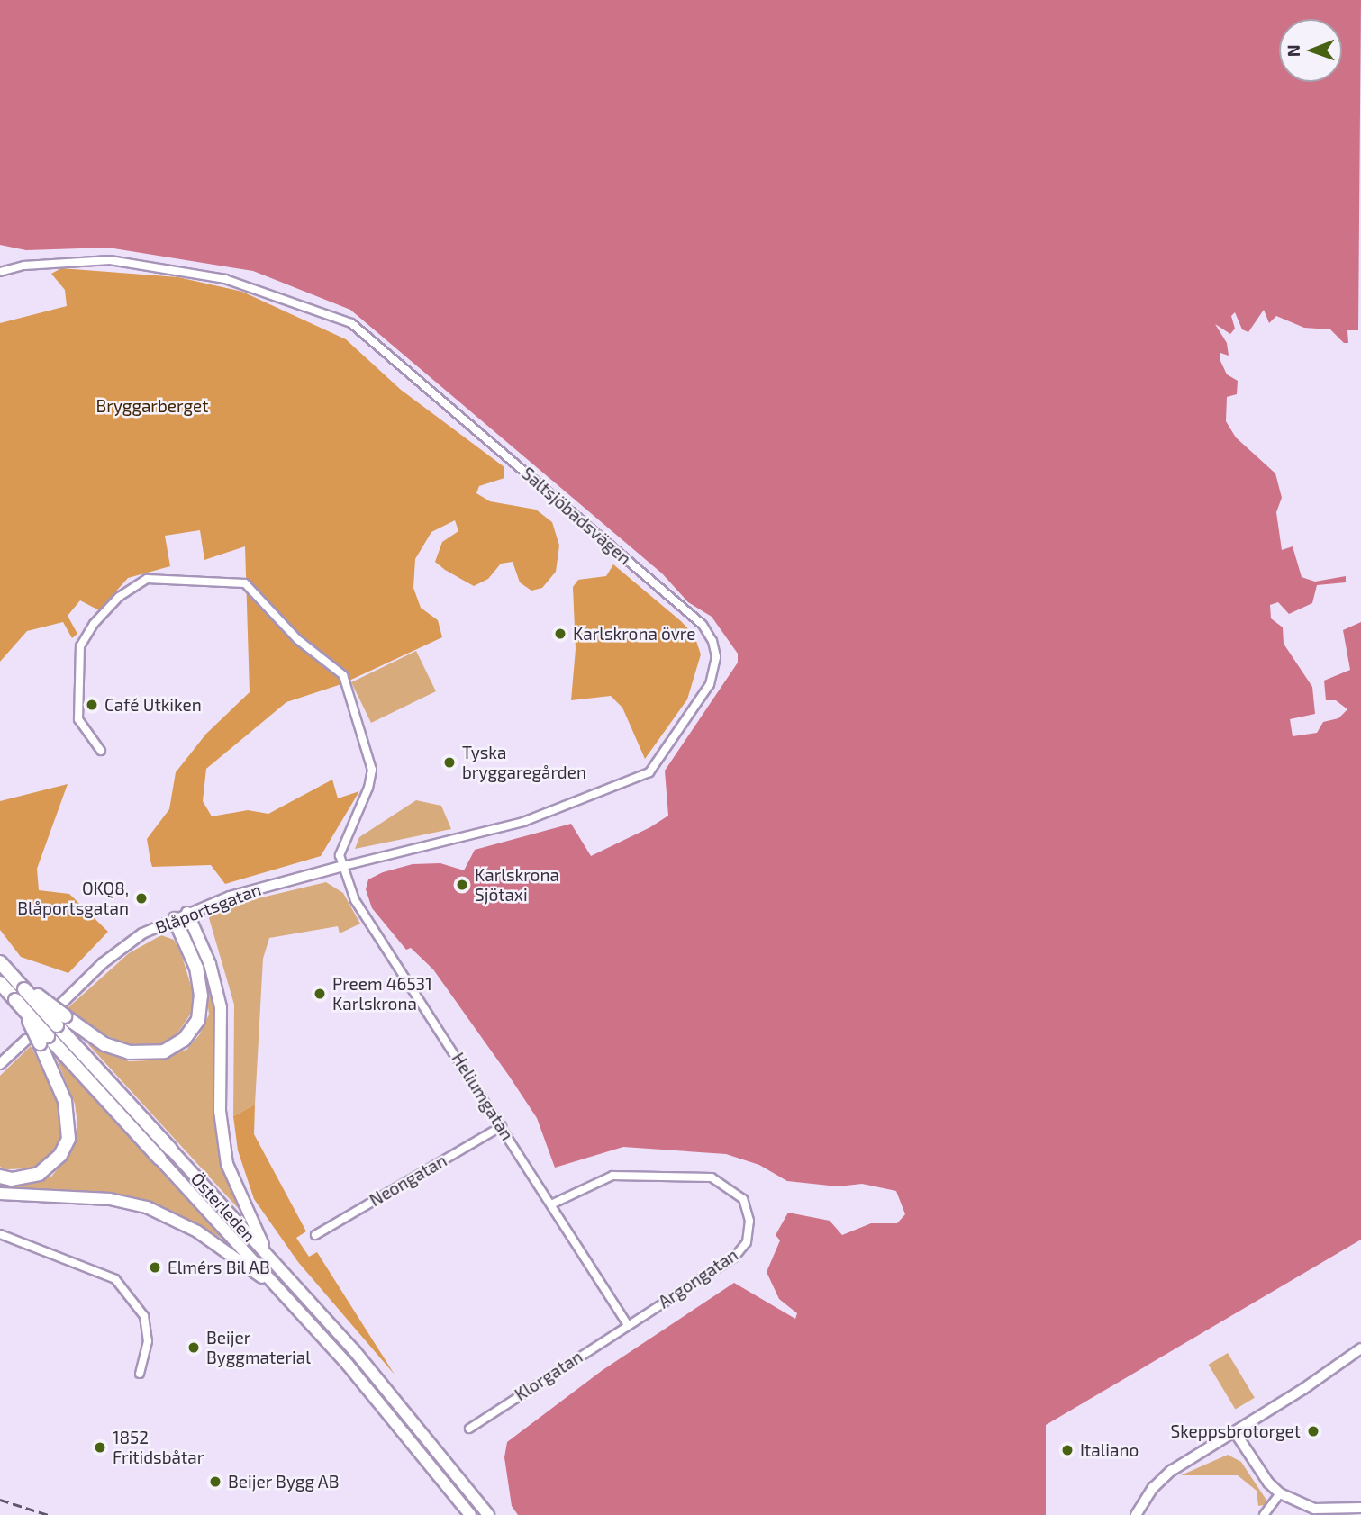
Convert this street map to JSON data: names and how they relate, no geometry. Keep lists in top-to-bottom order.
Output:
{
  "streets": {
    "highway": ["Österleden"],
    "street": [
      "Saltsjöbadsvägen",
      "Blåportsgatan",
      "Heliumgatan",
      "Neongatan",
      "Argongatan",
      "Klorgatan"
    ]
  },
  "crossings": [
    ["Saltsjöbadsvägen", "Blåportsgatan"],
    ["Saltsjöbadsvägen", "Heliumgatan"],
    ["Blåportsgatan", "Heliumgatan"],
    ["Blåportsgatan", "Österleden"],
    ["Heliumgatan", "Neongatan"],
    ["Heliumgatan", "Argongatan"],
    ["Heliumgatan", "Klorgatan"],
    ["Argongatan", "Klorgatan"]
  ],
  "parks": ["Bryggarberget"],
  "places": [
    "Karlskrona övre",
    "Café Utkiken",
    "Tyska bryggaregården",
    "Karlskrona Sjötaxi",
    "OKQ8, Blåportsgatan",
    "Preem 46531 Karlskrona",
    "Elmérs Bil AB",
    "Beijer Byggmaterial",
    "Skeppsbrotorget",
    "1852 Fritidsbåtar",
    "Italiano",
    "Beijer Bygg AB"
  ],
  "north": "left"
}
